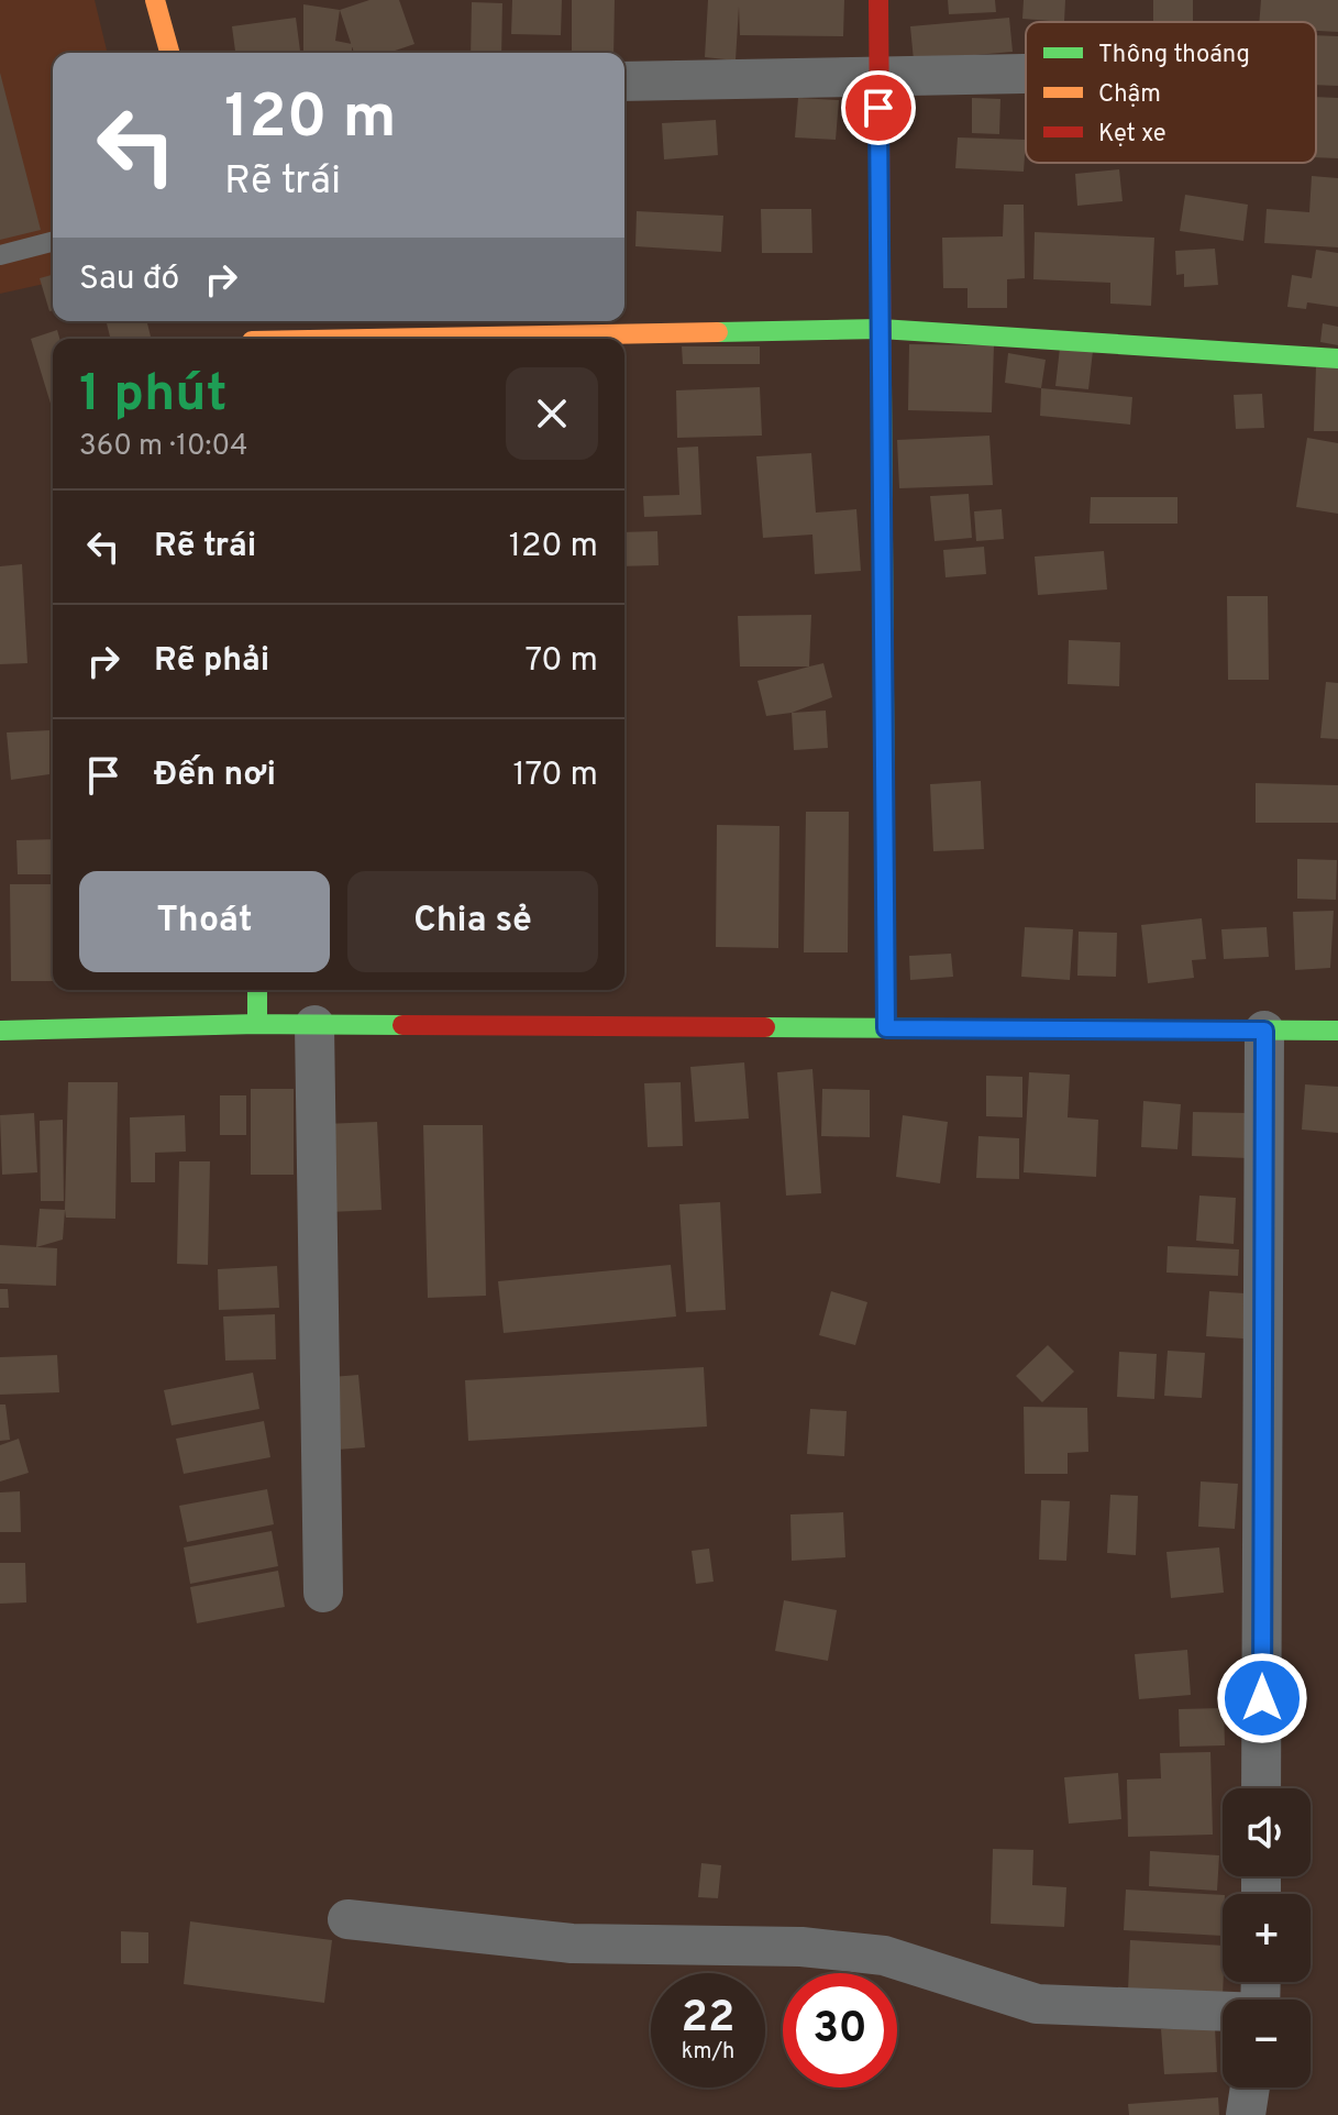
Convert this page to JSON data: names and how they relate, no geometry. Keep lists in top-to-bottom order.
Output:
{
  "legend": ["Thông thoáng", "Chậm", "Kẹt xe"],
  "page": {
    "turn": ["120 m", "Rẽ trái"],
    "then": "Sau đó",
    "heading": ["1 phút", "360 m · 10:04"],
    "list": [
      {
        "name": "Rẽ trái",
        "value": "120 m"
      },
      {
        "name": "Rẽ phải",
        "value": "70 m"
      },
      {
        "name": "Đến nơi",
        "value": "170 m"
      }
    ],
    "buttons": ["Thoát", "Chia sẻ"],
    "map_buttons": ["+", "−"],
    "speed": "22 km/h",
    "limit": "30"
  }
}
